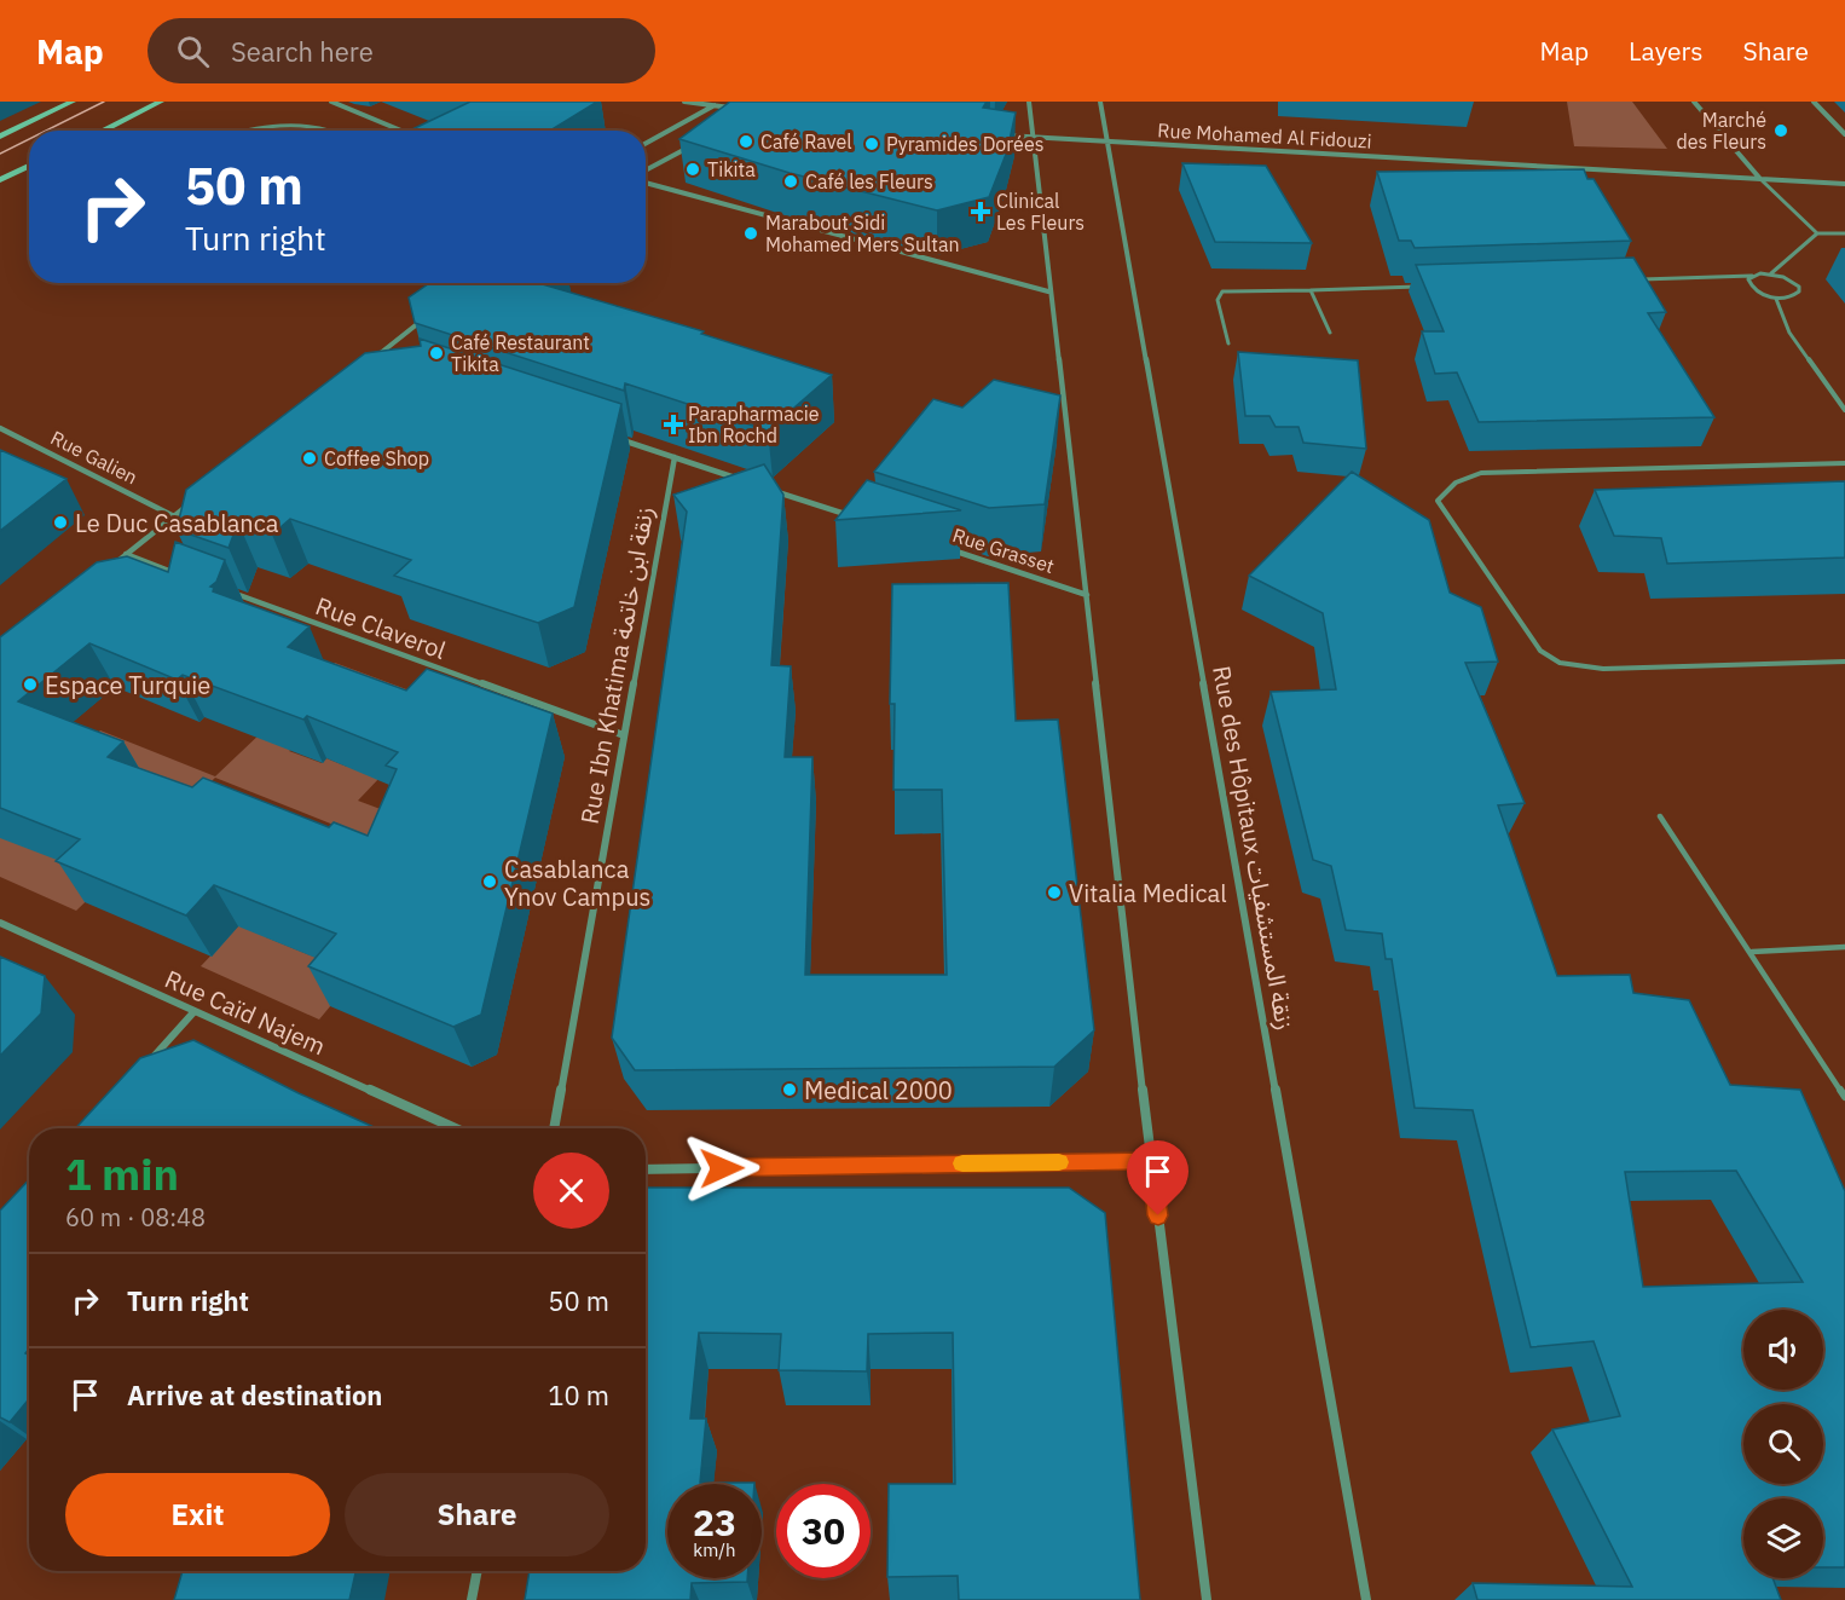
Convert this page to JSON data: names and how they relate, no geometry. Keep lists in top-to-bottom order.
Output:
{
  "streets": {
    "street": [
      "Rue Mohamed Al Fidouzi",
      "Rue Galien",
      "Rue Grasset",
      "Rue Claverol",
      "Rue Ibn Khatima زنقة ابن خاتمة",
      "Rue des Hôpitaux زنقة المستشفيات",
      "Rue Caïd Najem"
    ]
  },
  "crossings": [
    ["Rue Mohamed Al Fidouzi", "Rue des Hôpitaux زنقة المستشفيات"],
    ["Rue Claverol", "Rue Ibn Khatima زنقة ابن خاتمة"]
  ],
  "places": {
    "other": [
      "Marché des Fleurs",
      "Café Ravel",
      "Pyramides Dorées",
      "Tikita",
      "Café les Fleurs",
      "Marabout Sidi Mohamed Mers Sultan",
      "Café Restaurant Tikita",
      "Coffee Shop",
      "Le Duc Casablanca",
      "Espace Turquie",
      "Casablanca Ynov Campus",
      "Vitalia Medical",
      "Medical 2000"
    ],
    "health": ["Clinical Les Fleurs", "Parapharmacie Ibn Rochd"]
  },
  "page": {
    "header": "Map",
    "search": "Search here",
    "nav": ["Map", "Layers", "Share"],
    "turn": ["50 m", "Turn right"],
    "heading": ["1 min", "60 m · 08:48"],
    "list": [
      {
        "name": "Turn right",
        "value": "50 m"
      },
      {
        "name": "Arrive at destination",
        "value": "10 m"
      }
    ],
    "buttons": ["Exit", "Share"],
    "speed": "23 km/h",
    "limit": "30"
  }
}
